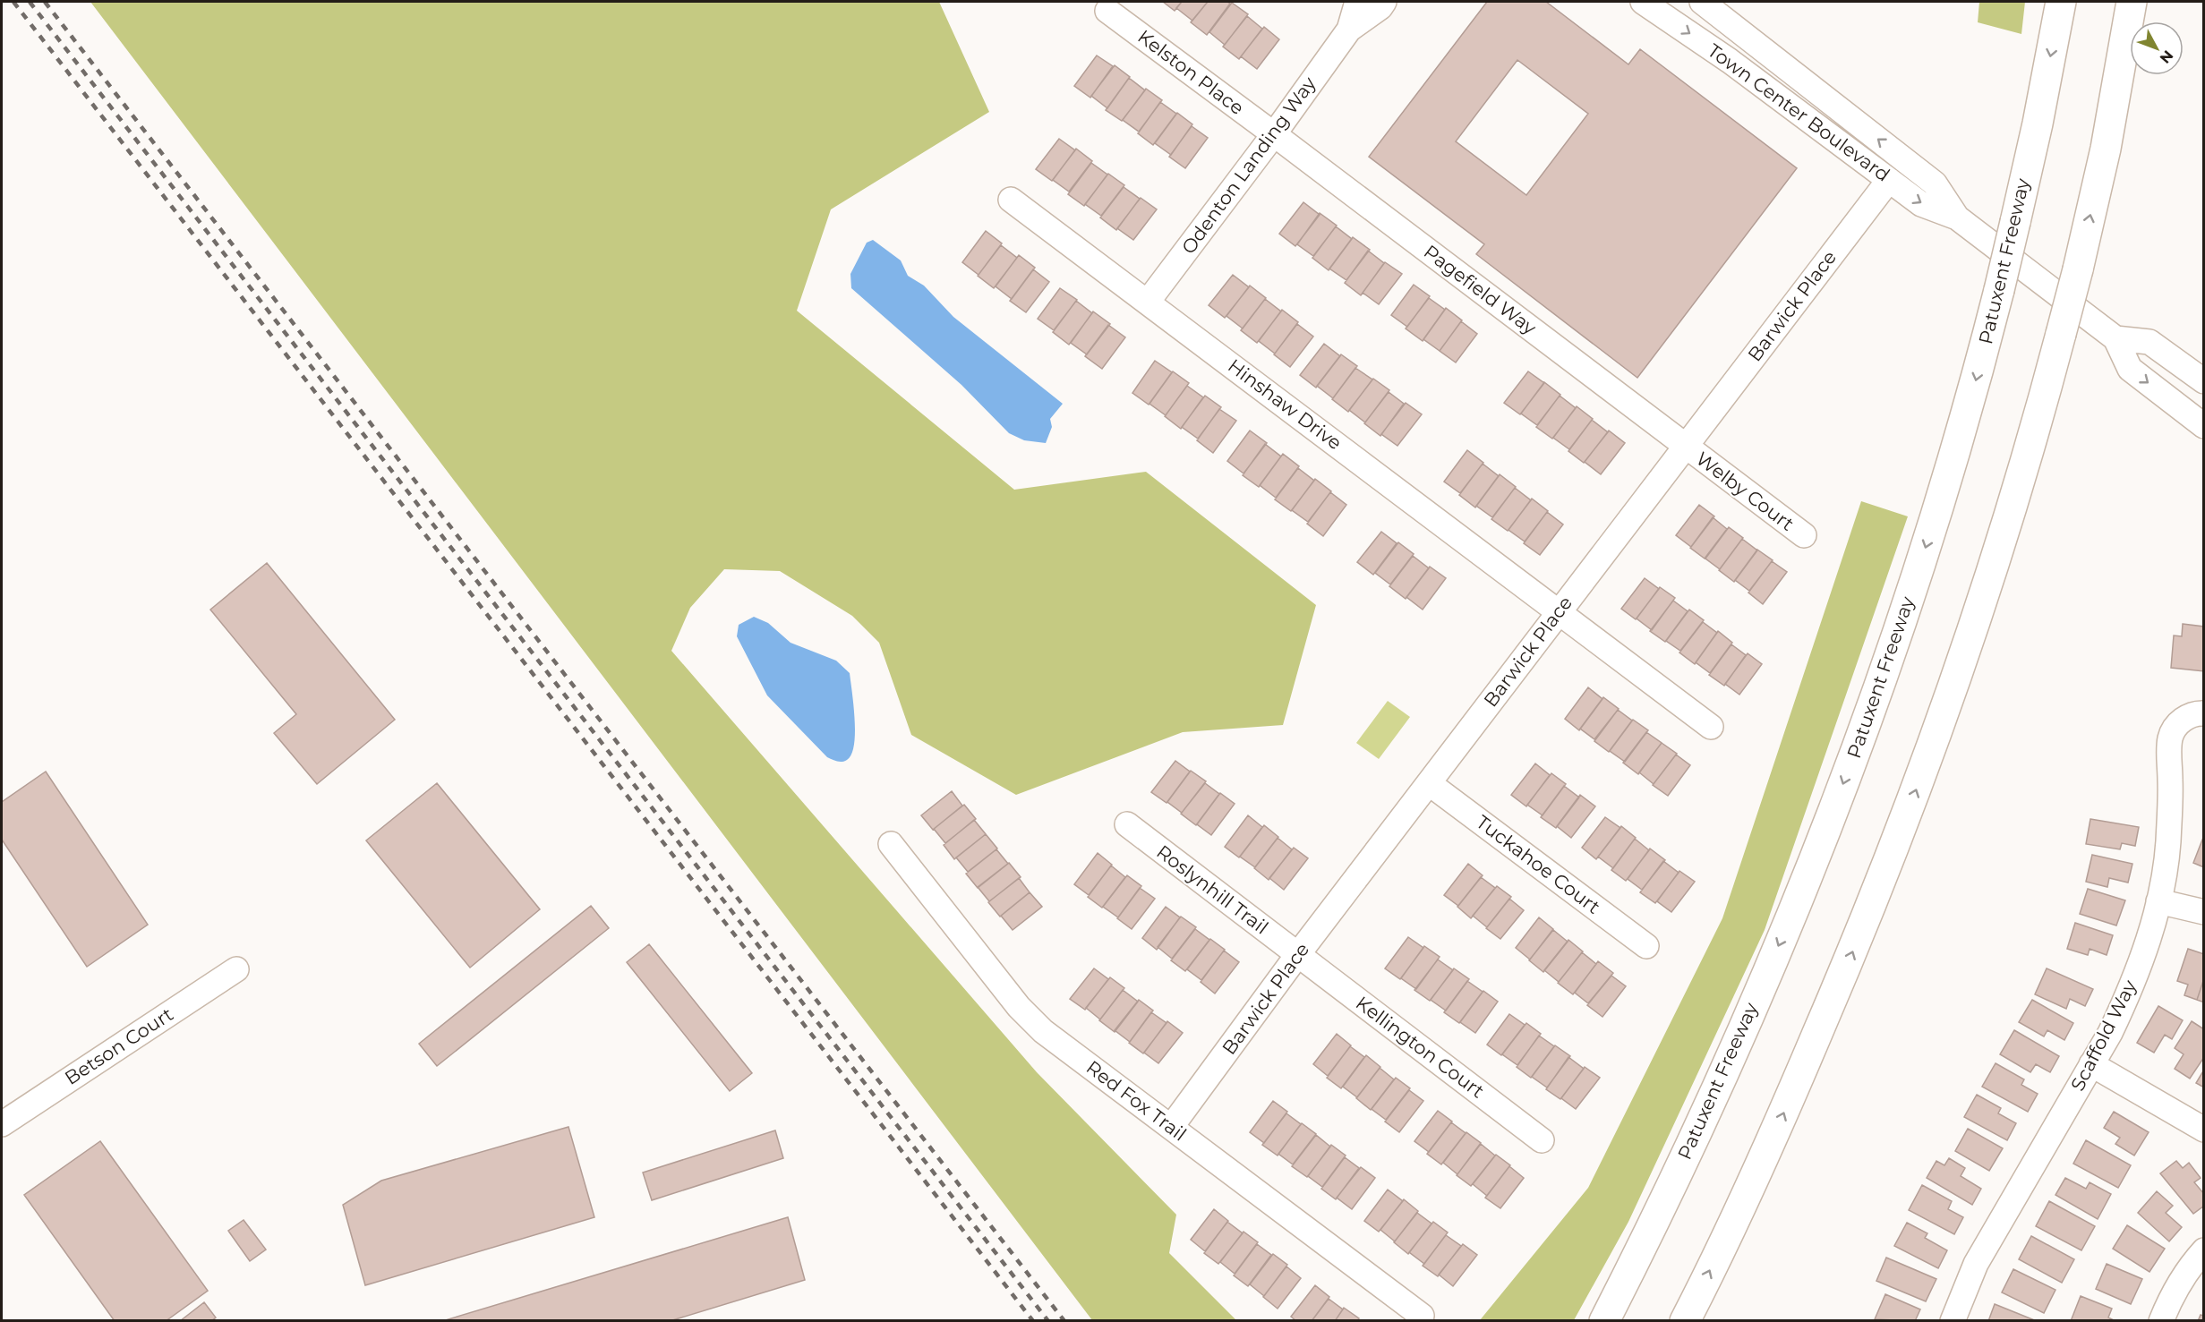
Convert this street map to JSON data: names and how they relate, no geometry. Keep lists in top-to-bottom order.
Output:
{
  "streets": {
    "highway": ["Patuxent Freeway"],
    "street": [
      "Kelston Place",
      "Town Center Boulevard",
      "Odenton Landing Way",
      "Pagefield Way",
      "Barwick Place",
      "Hinshaw Drive",
      "Welby Court",
      "Tuckahoe Court",
      "Roslynhill Trail",
      "Scaffold Way",
      "Betson Court",
      "Kellington Court",
      "Red Fox Trail"
    ]
  },
  "crossings": [
    ["Kelston Place", "Odenton Landing Way"],
    ["Kelston Place", "Pagefield Way"],
    ["Town Center Boulevard", "Barwick Place"],
    ["Odenton Landing Way", "Pagefield Way"],
    ["Odenton Landing Way", "Hinshaw Drive"],
    ["Pagefield Way", "Barwick Place"],
    ["Pagefield Way", "Welby Court"],
    ["Barwick Place", "Hinshaw Drive"],
    ["Barwick Place", "Welby Court"],
    ["Barwick Place", "Tuckahoe Court"],
    ["Barwick Place", "Roslynhill Trail"],
    ["Barwick Place", "Kellington Court"],
    ["Barwick Place", "Red Fox Trail"],
    ["Roslynhill Trail", "Kellington Court"]
  ],
  "north": "bottom right"
}
